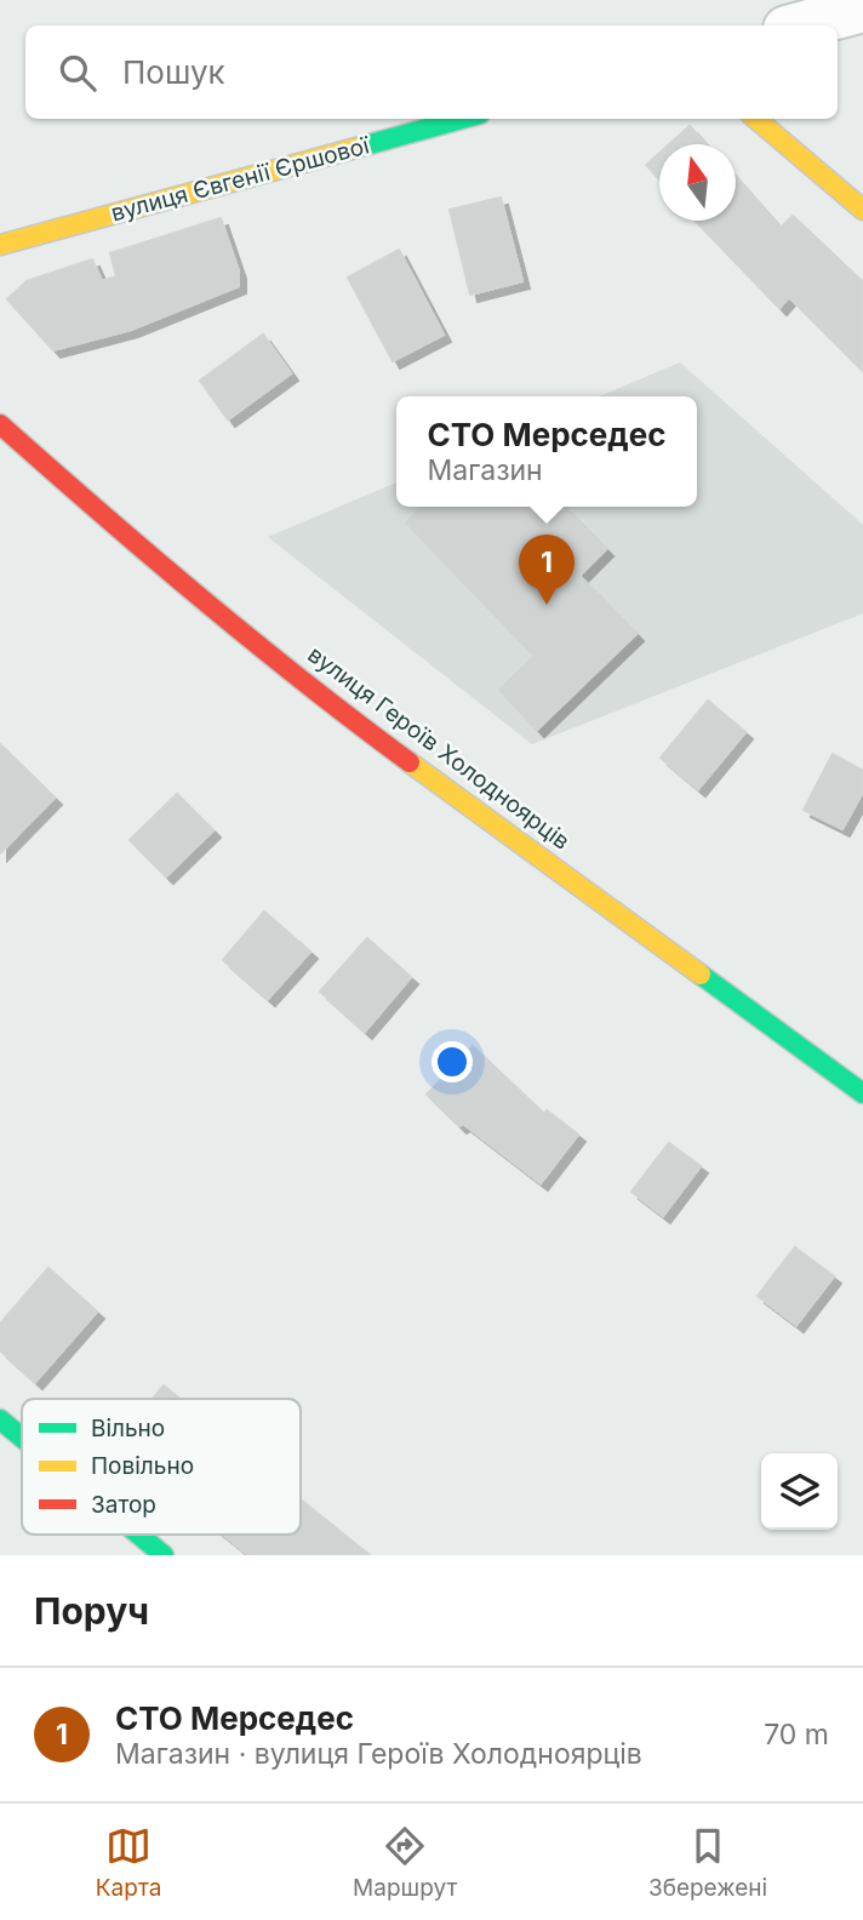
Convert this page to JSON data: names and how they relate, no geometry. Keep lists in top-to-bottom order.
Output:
{
  "streets": {
    "main road": ["вулиця Євгенії Єршової", "вулиця Героїв Холодноярців"]
  },
  "legend": ["Вільно", "Повільно", "Затор"],
  "north": "top",
  "page": {
    "search": "Пошук",
    "popup": ["СТО Мерседес", "Магазин"],
    "pins": "1",
    "heading": "Поруч",
    "list": [
      {
        "mark": "1",
        "name": "СТО Мерседес",
        "note": "Магазин · вулиця Героїв Холодноярців",
        "value": "70 m"
      }
    ],
    "nav": ["Карта", "Маршрут", "Збережені"]
  }
}
